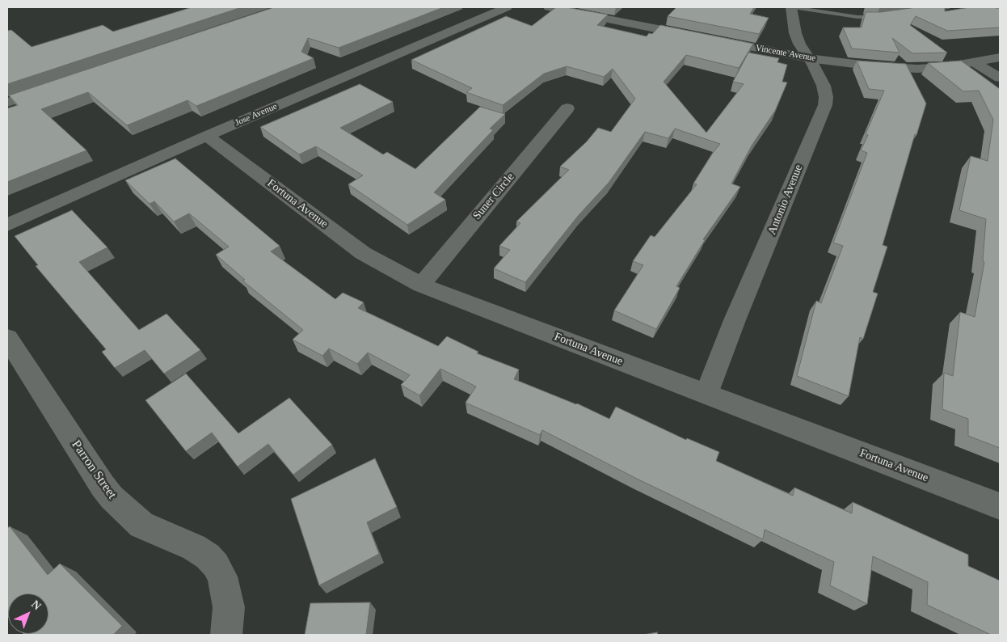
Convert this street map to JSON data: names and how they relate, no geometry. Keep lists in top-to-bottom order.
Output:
{
  "streets": {
    "street": [
      "Vincente Avenue",
      "Jose Avenue",
      "Suner Circle",
      "Antonio Avenue",
      "Fortuna Avenue",
      "Parron Street"
    ]
  },
  "crossings": [
    ["Vincente Avenue", "Antonio Avenue"],
    ["Jose Avenue", "Fortuna Avenue"],
    ["Suner Circle", "Fortuna Avenue"],
    ["Antonio Avenue", "Fortuna Avenue"]
  ],
  "north": "top right"
}
